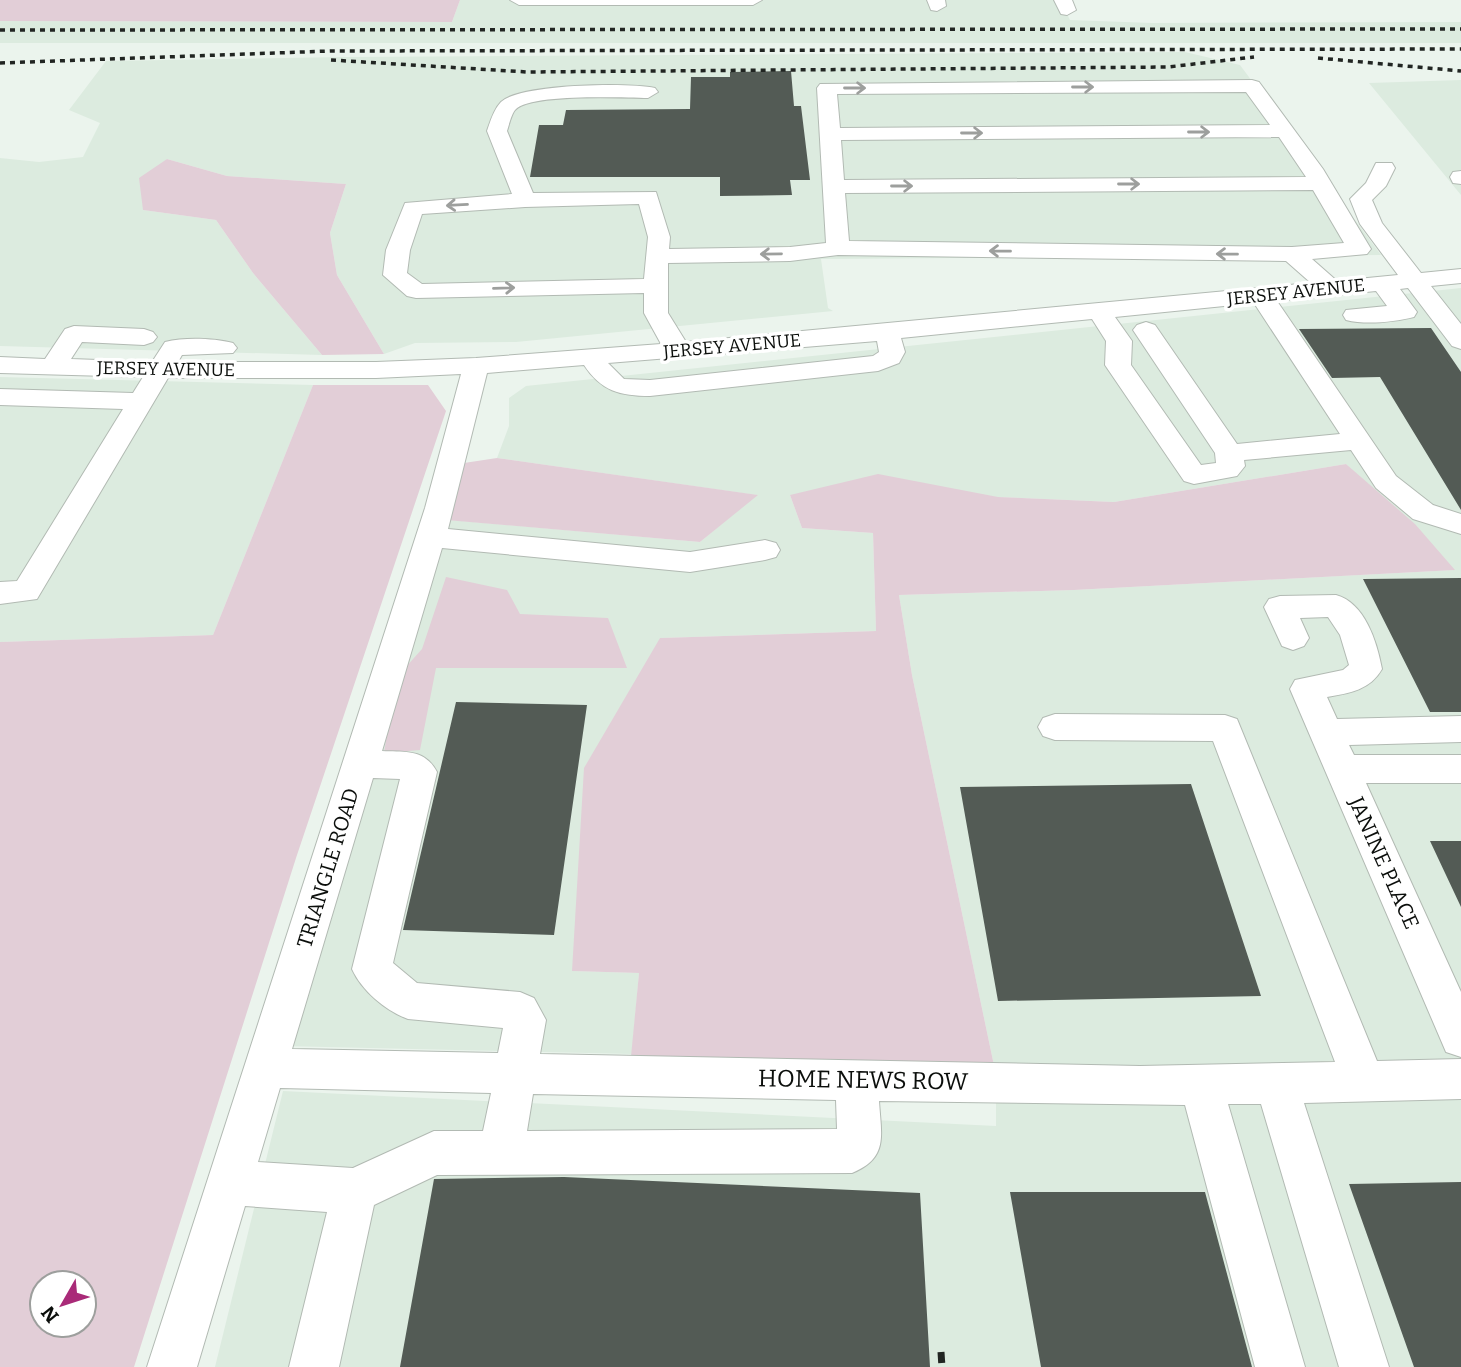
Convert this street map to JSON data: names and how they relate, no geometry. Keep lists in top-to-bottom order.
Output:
{
  "streets": {
    "street": [
      "JERSEY AVENUE",
      "JANINE PLACE",
      "TRIANGLE ROAD",
      "HOME NEWS ROW"
    ]
  },
  "crossings": [
    ["JERSEY AVENUE", "TRIANGLE ROAD"],
    ["TRIANGLE ROAD", "HOME NEWS ROW"]
  ],
  "north": "bottom left"
}
